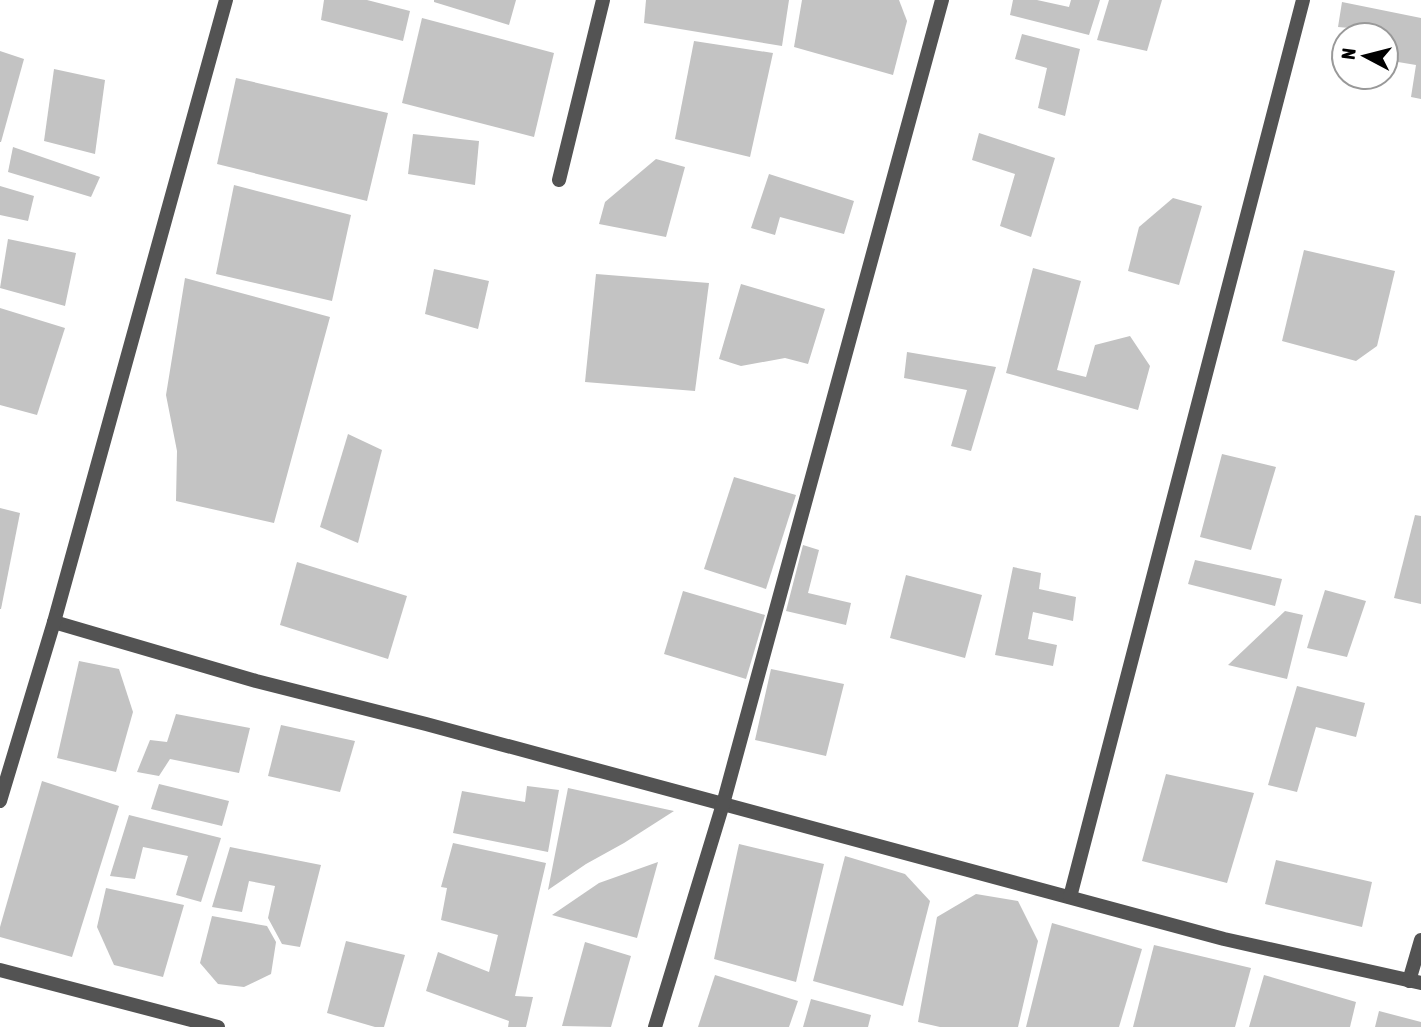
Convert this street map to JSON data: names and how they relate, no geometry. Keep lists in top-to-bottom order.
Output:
{
  "north": "left"
}
